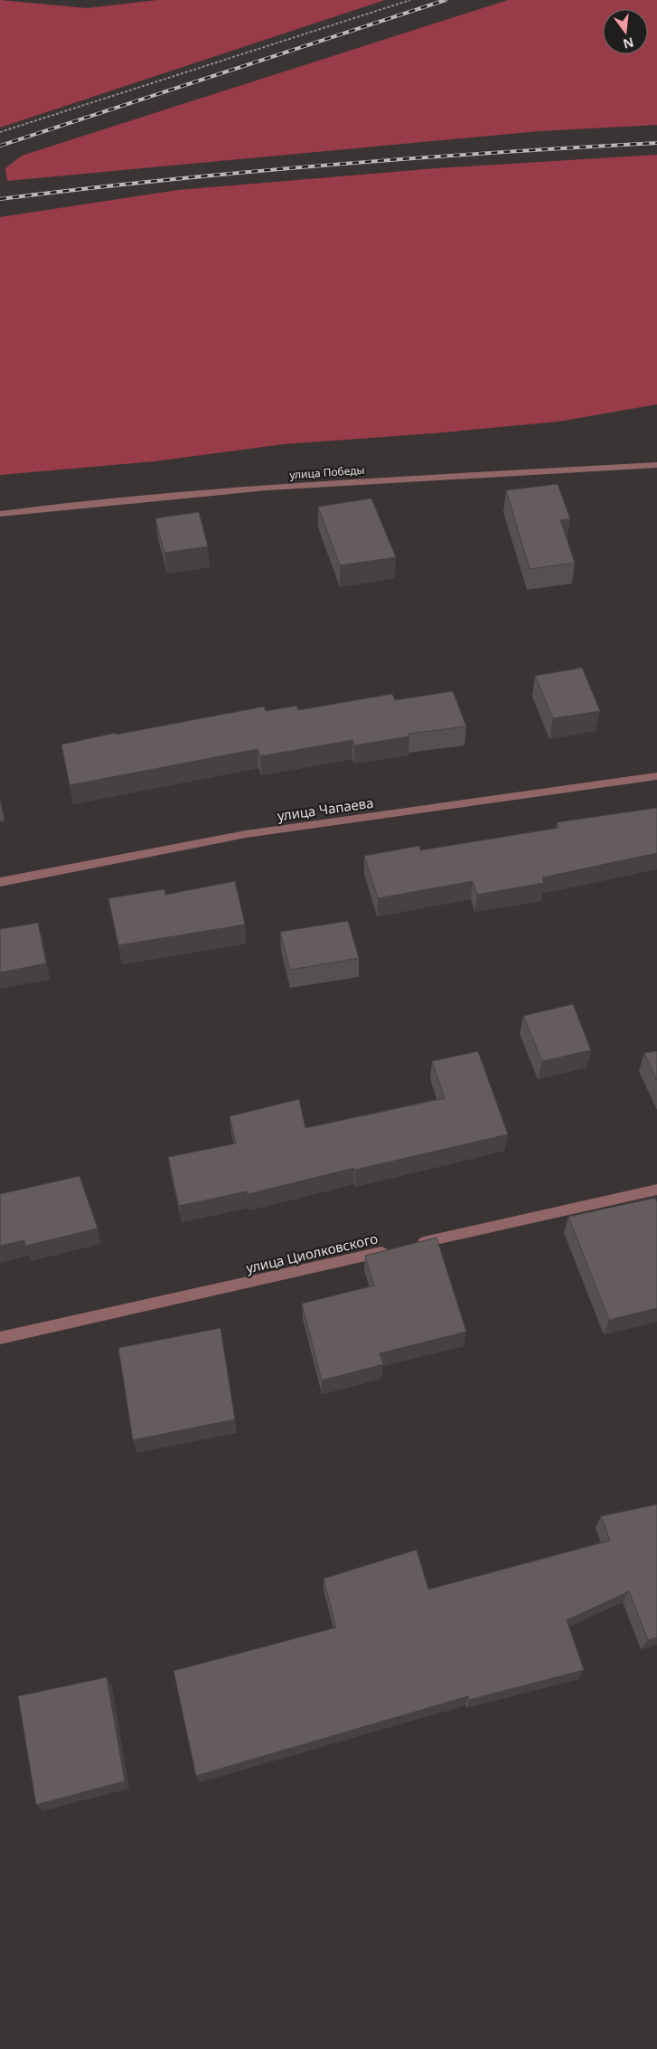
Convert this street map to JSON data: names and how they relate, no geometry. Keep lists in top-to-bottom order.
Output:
{
  "streets": {
    "street": ["улица Победы", "улица Чапаева", "улица Циолковского"]
  },
  "north": "bottom"
}
